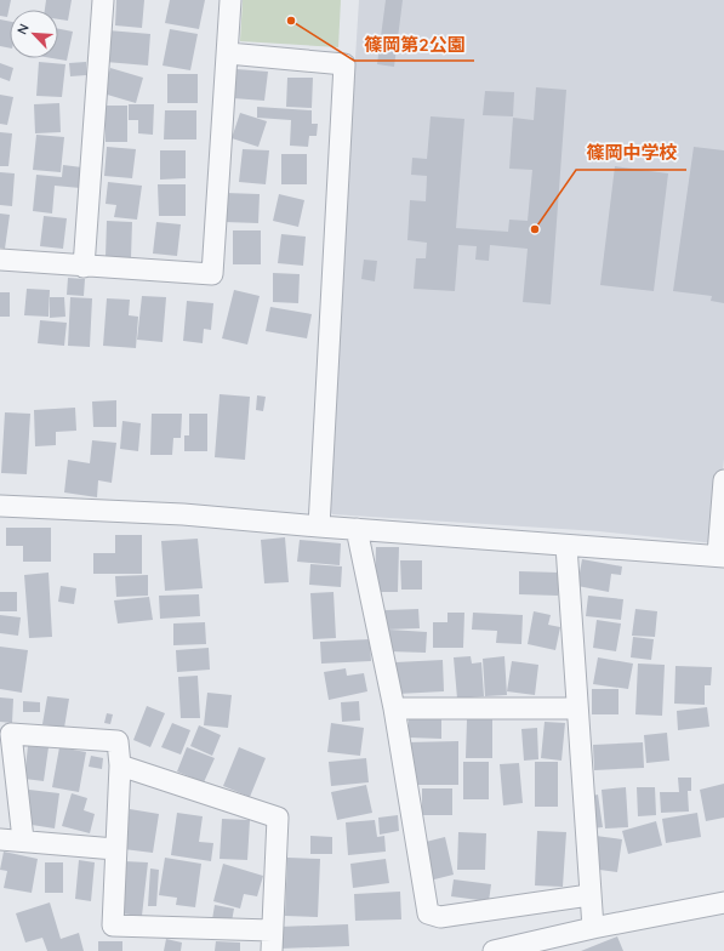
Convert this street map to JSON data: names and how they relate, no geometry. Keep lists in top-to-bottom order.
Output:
{
  "places": ["篠岡第2公園", "篠岡中学校"],
  "north": "top left"
}
